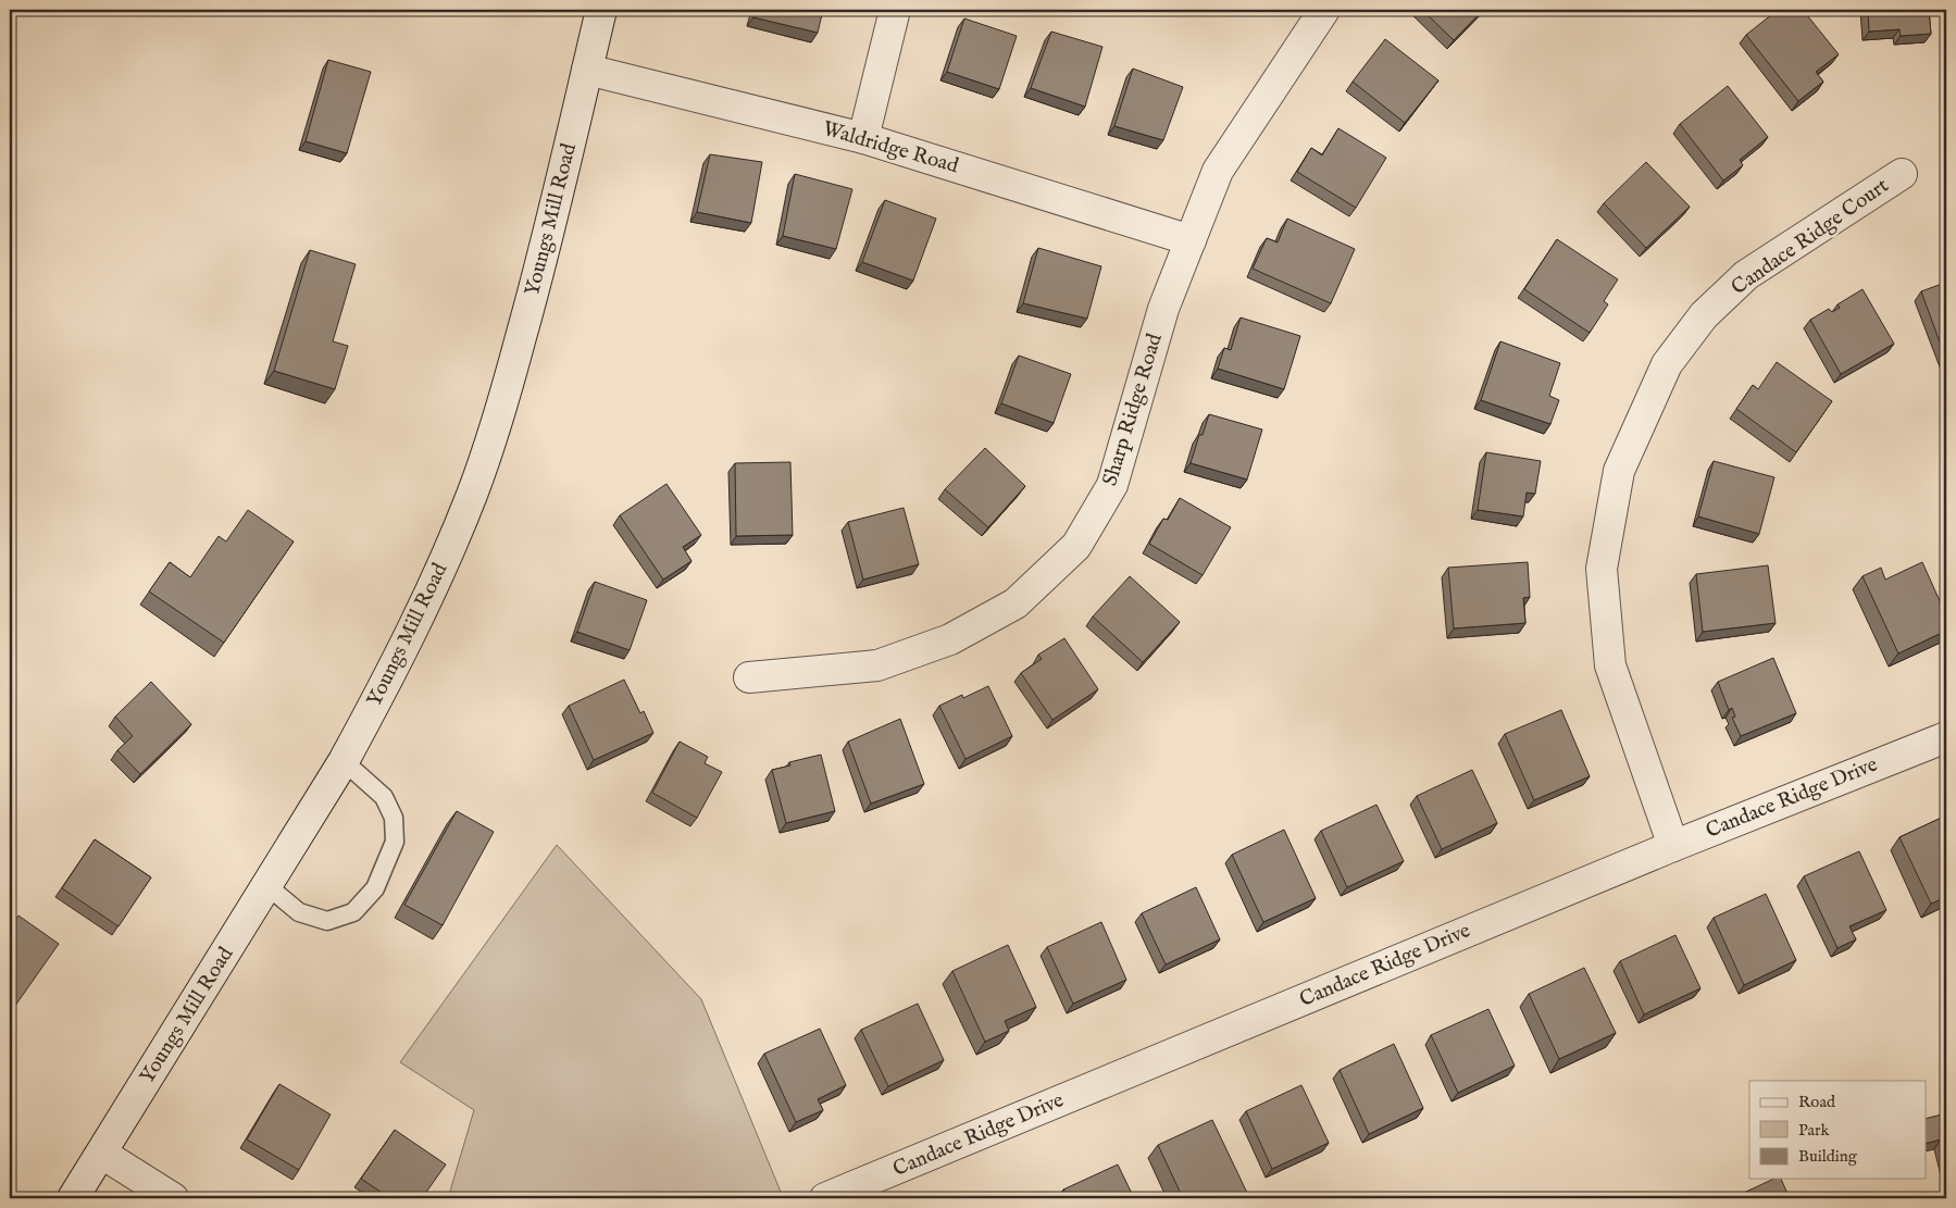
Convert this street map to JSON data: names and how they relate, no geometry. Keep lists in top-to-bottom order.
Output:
{
  "streets": {
    "street": [
      "Waldridge Road",
      "Youngs Mill Road",
      "Candace Ridge Court",
      "Sharp Ridge Road",
      "Candace Ridge Drive"
    ]
  },
  "crossings": [
    ["Waldridge Road", "Youngs Mill Road"],
    ["Waldridge Road", "Sharp Ridge Road"],
    ["Candace Ridge Court", "Candace Ridge Drive"]
  ],
  "legend": ["Road", "Park", "Building"]
}
